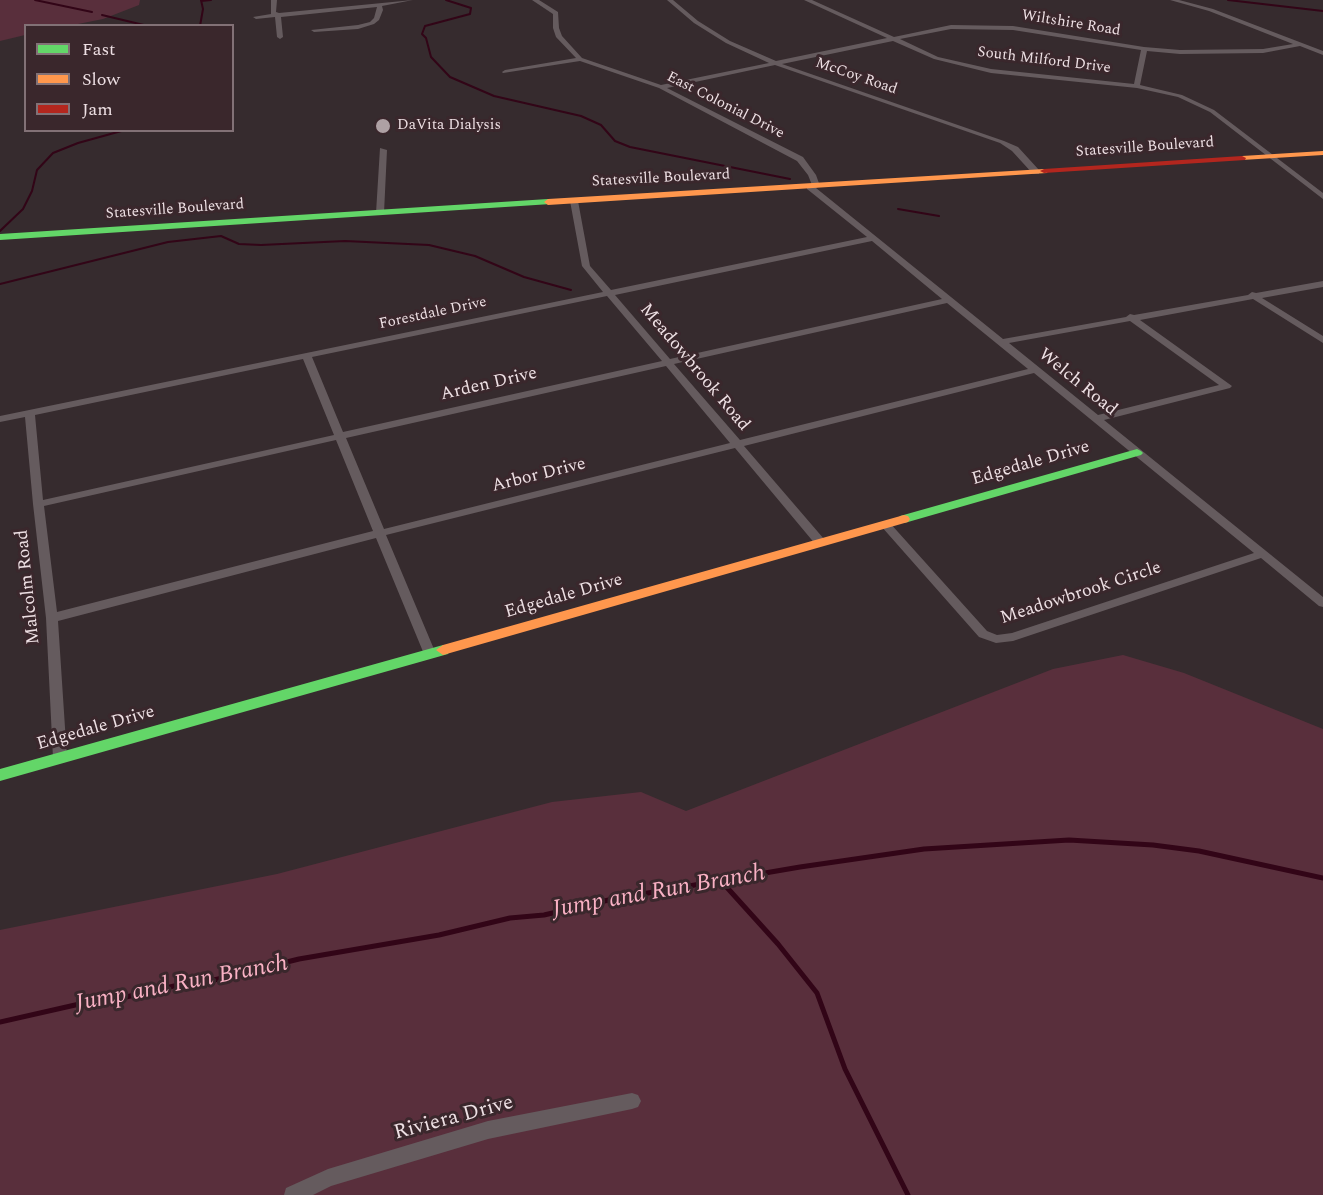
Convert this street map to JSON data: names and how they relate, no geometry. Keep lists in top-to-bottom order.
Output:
{
  "streets": {
    "main road": ["Statesville Boulevard", "Edgedale Drive"],
    "street": [
      "Wiltshire Road",
      "South Milford Drive",
      "McCoy Road",
      "East Colonial Drive",
      "Forestdale Drive",
      "Meadowbrook Road",
      "Welch Road",
      "Arden Drive",
      "Arbor Drive",
      "Malcolm Road",
      "Meadowbrook Circle",
      "Riviera Drive"
    ]
  },
  "crossings": [
    ["Wiltshire Road", "South Milford Drive"],
    ["Wiltshire Road", "McCoy Road"],
    ["Wiltshire Road", "East Colonial Drive"],
    ["South Milford Drive", "Statesville Boulevard"],
    ["McCoy Road", "Statesville Boulevard"],
    ["East Colonial Drive", "Statesville Boulevard"],
    ["East Colonial Drive", "Welch Road"],
    ["Statesville Boulevard", "Meadowbrook Road"],
    ["Statesville Boulevard", "Welch Road"],
    ["Forestdale Drive", "Meadowbrook Road"],
    ["Forestdale Drive", "Welch Road"],
    ["Forestdale Drive", "Malcolm Road"],
    ["Meadowbrook Road", "Arden Drive"],
    ["Meadowbrook Road", "Edgedale Drive"],
    ["Meadowbrook Road", "Arbor Drive"],
    ["Welch Road", "Arden Drive"],
    ["Welch Road", "Edgedale Drive"],
    ["Welch Road", "Arbor Drive"],
    ["Welch Road", "Meadowbrook Circle"],
    ["Arden Drive", "Malcolm Road"],
    ["Edgedale Drive", "Malcolm Road"],
    ["Edgedale Drive", "Meadowbrook Circle"],
    ["Arbor Drive", "Malcolm Road"]
  ],
  "water": ["Jump and Run Branch"],
  "places": ["DaVita Dialysis"],
  "legend": ["Fast", "Slow", "Jam"]
}
